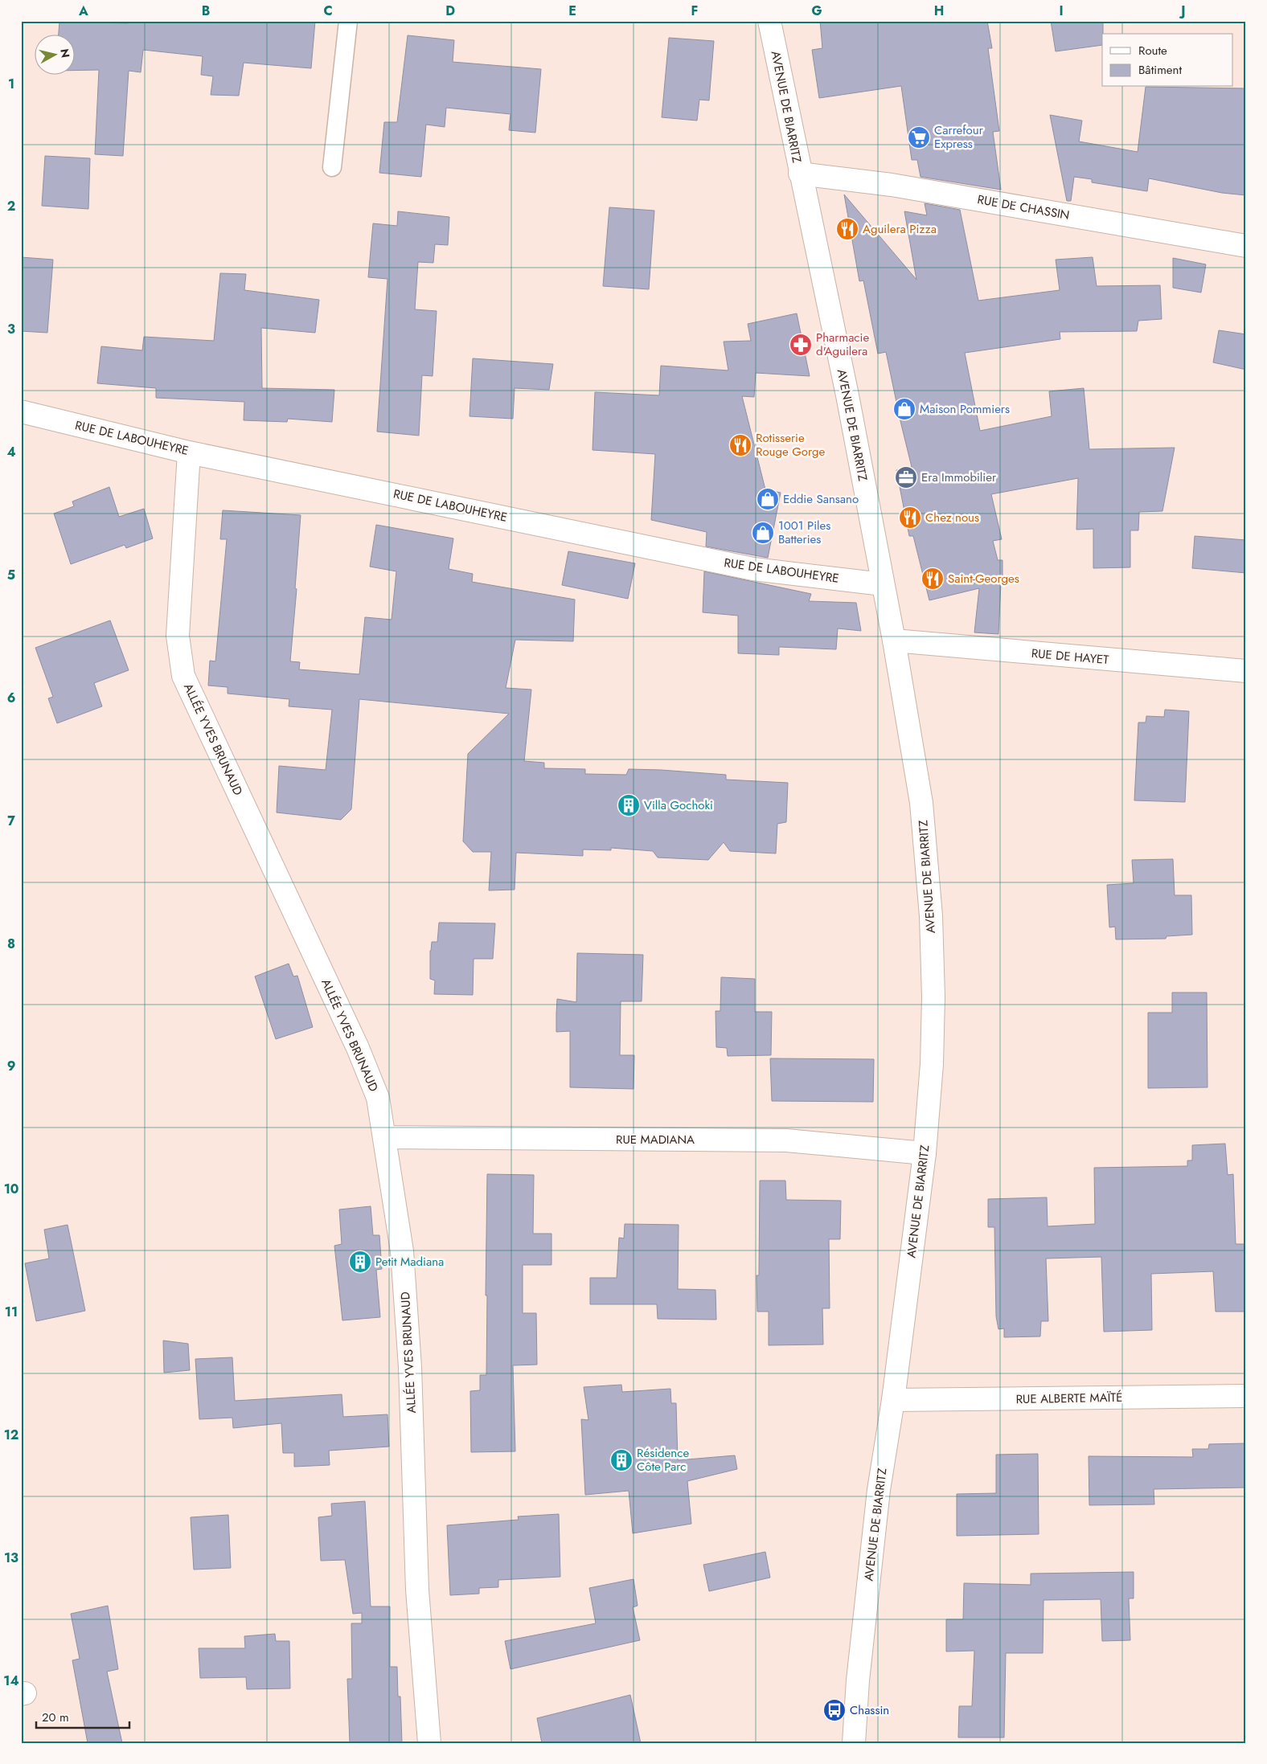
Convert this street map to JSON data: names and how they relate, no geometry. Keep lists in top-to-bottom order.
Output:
{
  "streets": {
    "street": [
      "AVENUE DE BIARRITZ",
      "RUE DE CHASSIN",
      "RUE DE LABOUHEYRE",
      "RUE DE HAYET",
      "ALLÉE YVES BRUNAUD",
      "RUE MADIANA",
      "RUE ALBERTE MAÏTÉ"
    ]
  },
  "crossings": [
    ["AVENUE DE BIARRITZ", "RUE DE CHASSIN"],
    ["AVENUE DE BIARRITZ", "RUE DE LABOUHEYRE"],
    ["AVENUE DE BIARRITZ", "RUE DE HAYET"],
    ["AVENUE DE BIARRITZ", "RUE MADIANA"],
    ["AVENUE DE BIARRITZ", "RUE ALBERTE MAÏTÉ"],
    ["RUE DE LABOUHEYRE", "ALLÉE YVES BRUNAUD"],
    ["ALLÉE YVES BRUNAUD", "RUE MADIANA"]
  ],
  "places": {
    "supermarket": ["Carrefour Express"],
    "restaurant": [
      "Aguilera Pizza",
      "Rotisserie Rouge Gorge",
      "Chez nous",
      "Saint-Georges"
    ],
    "pharmacy": ["Pharmacie d'Aguilera"],
    "shop": ["Maison Pommiers", "Eddie Sansano", "1001 Piles Batteries"],
    "office": ["Era Immobilier"],
    "building": ["Villa Gochoki", "Petit Madiana", "Résidence Côte Parc"],
    "bus stop": ["Chassin"]
  },
  "legend": ["Route", "Bâtiment"],
  "scale_bar": "20 m",
  "north": "right",
  "grid": {
    "columns": [
      "A",
      "B",
      "C",
      "D",
      "E",
      "F",
      "G",
      "H",
      "I",
      "J"
    ],
    "rows": [
      "1",
      "2",
      "3",
      "4",
      "5",
      "6",
      "7",
      "8",
      "9",
      "10",
      "11",
      "12",
      "13",
      "14"
    ]
  }
}
